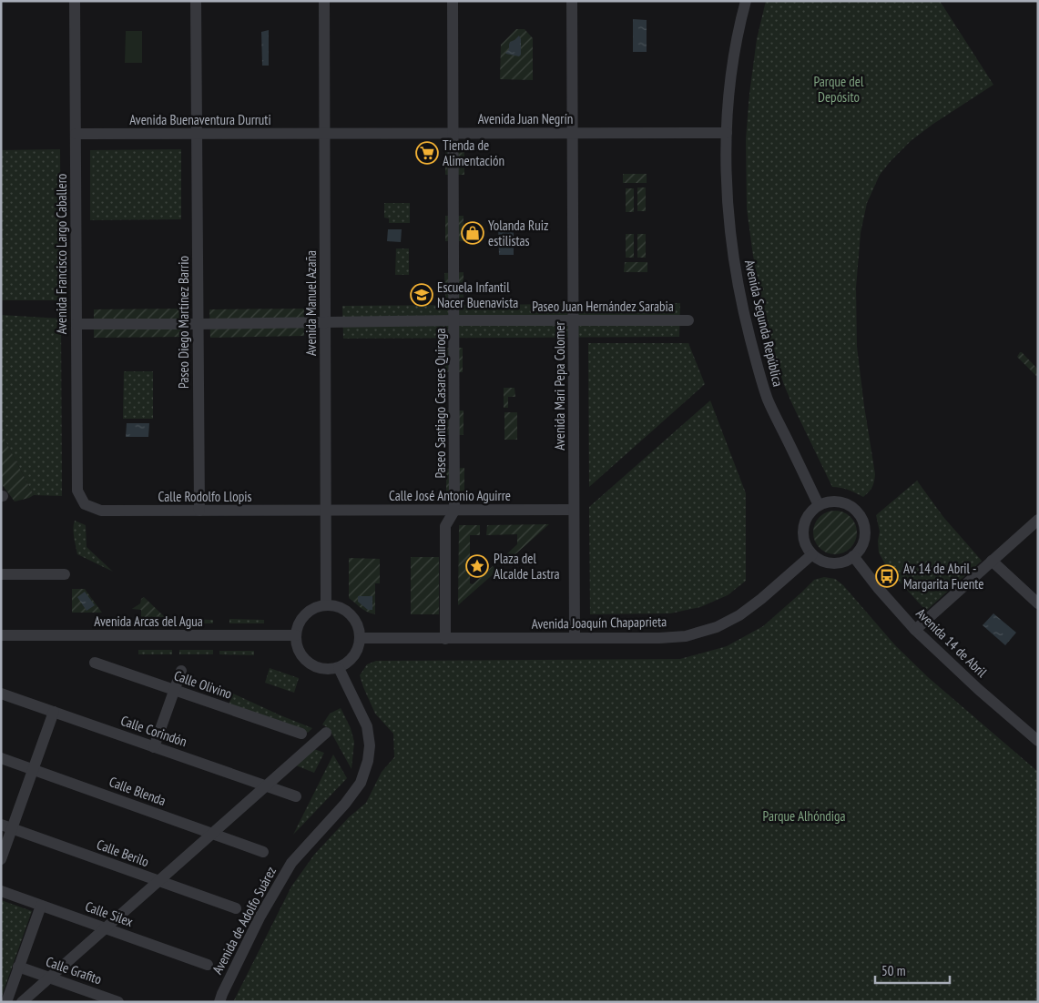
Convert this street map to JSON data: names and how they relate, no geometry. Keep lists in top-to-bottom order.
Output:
{
  "streets": {
    "street": [
      "Avenida Juan Negrín",
      "Avenida Buenaventura Durruti",
      "Avenida Francisco Largo Caballero",
      "Avenida Manuel Azaña",
      "Paseo Juan Hernández Sarabia",
      "Paseo Diego Martínez Barrio",
      "Avenida Segunda República",
      "Avenida Mari Pepa Colomer",
      "Paseo Santiago Casares Quiroga",
      "Calle José Antonio Aguirre",
      "Calle Rodolfo Llopis",
      "Avenida Arcas del Agua",
      "Avenida Joaquín Chapaprieta",
      "Avenida 14 de Abril",
      "Calle Olivino",
      "Calle Corindón",
      "Calle Blenda",
      "Calle Berilo",
      "Calle Silex",
      "Avenida de Adolfo Suárez",
      "Calle Grafito"
    ]
  },
  "crossings": [
    ["Avenida Juan Negrín", "Avenida Buenaventura Durruti"],
    ["Avenida Juan Negrín", "Avenida Manuel Azaña"],
    ["Avenida Juan Negrín", "Avenida Segunda República"],
    ["Avenida Juan Negrín", "Avenida Mari Pepa Colomer"],
    ["Avenida Juan Negrín", "Paseo Santiago Casares Quiroga"],
    ["Avenida Buenaventura Durruti", "Avenida Francisco Largo Caballero"],
    ["Avenida Buenaventura Durruti", "Avenida Manuel Azaña"],
    ["Avenida Buenaventura Durruti", "Paseo Diego Martínez Barrio"],
    ["Avenida Francisco Largo Caballero", "Paseo Juan Hernández Sarabia"],
    ["Avenida Francisco Largo Caballero", "Calle Rodolfo Llopis"],
    ["Avenida Manuel Azaña", "Paseo Juan Hernández Sarabia"],
    ["Avenida Manuel Azaña", "Calle José Antonio Aguirre"],
    ["Avenida Manuel Azaña", "Calle Rodolfo Llopis"],
    ["Avenida Manuel Azaña", "Avenida Arcas del Agua"],
    ["Avenida Manuel Azaña", "Avenida Joaquín Chapaprieta"],
    ["Avenida Manuel Azaña", "Avenida de Adolfo Suárez"],
    ["Paseo Juan Hernández Sarabia", "Paseo Diego Martínez Barrio"],
    ["Paseo Juan Hernández Sarabia", "Avenida Mari Pepa Colomer"],
    ["Paseo Juan Hernández Sarabia", "Paseo Santiago Casares Quiroga"],
    ["Paseo Diego Martínez Barrio", "Calle Rodolfo Llopis"],
    ["Avenida Segunda República", "Avenida Joaquín Chapaprieta"],
    ["Avenida Segunda República", "Avenida 14 de Abril"],
    ["Avenida Mari Pepa Colomer", "Calle José Antonio Aguirre"],
    ["Avenida Mari Pepa Colomer", "Avenida Joaquín Chapaprieta"],
    ["Paseo Santiago Casares Quiroga", "Calle José Antonio Aguirre"],
    ["Paseo Santiago Casares Quiroga", "Avenida Joaquín Chapaprieta"],
    ["Calle José Antonio Aguirre", "Calle Rodolfo Llopis"],
    ["Avenida Arcas del Agua", "Avenida Joaquín Chapaprieta"],
    ["Avenida Arcas del Agua", "Avenida de Adolfo Suárez"],
    ["Avenida Joaquín Chapaprieta", "Avenida 14 de Abril"],
    ["Avenida Joaquín Chapaprieta", "Avenida de Adolfo Suárez"]
  ],
  "parks": ["Parque del Depósito", "Parque Alhóndiga"],
  "places": {
    "supermarket": ["Tienda de Alimentación"],
    "shop": ["Yolanda Ruiz estilistas"],
    "school or university": ["Escuela Infantil Nacer Buenavista"],
    "place": ["Plaza del Alcalde Lastra"],
    "bus stop": ["Av. 14 de Abril - Margarita Fuente"]
  },
  "scale_bar": "50 m"
}
